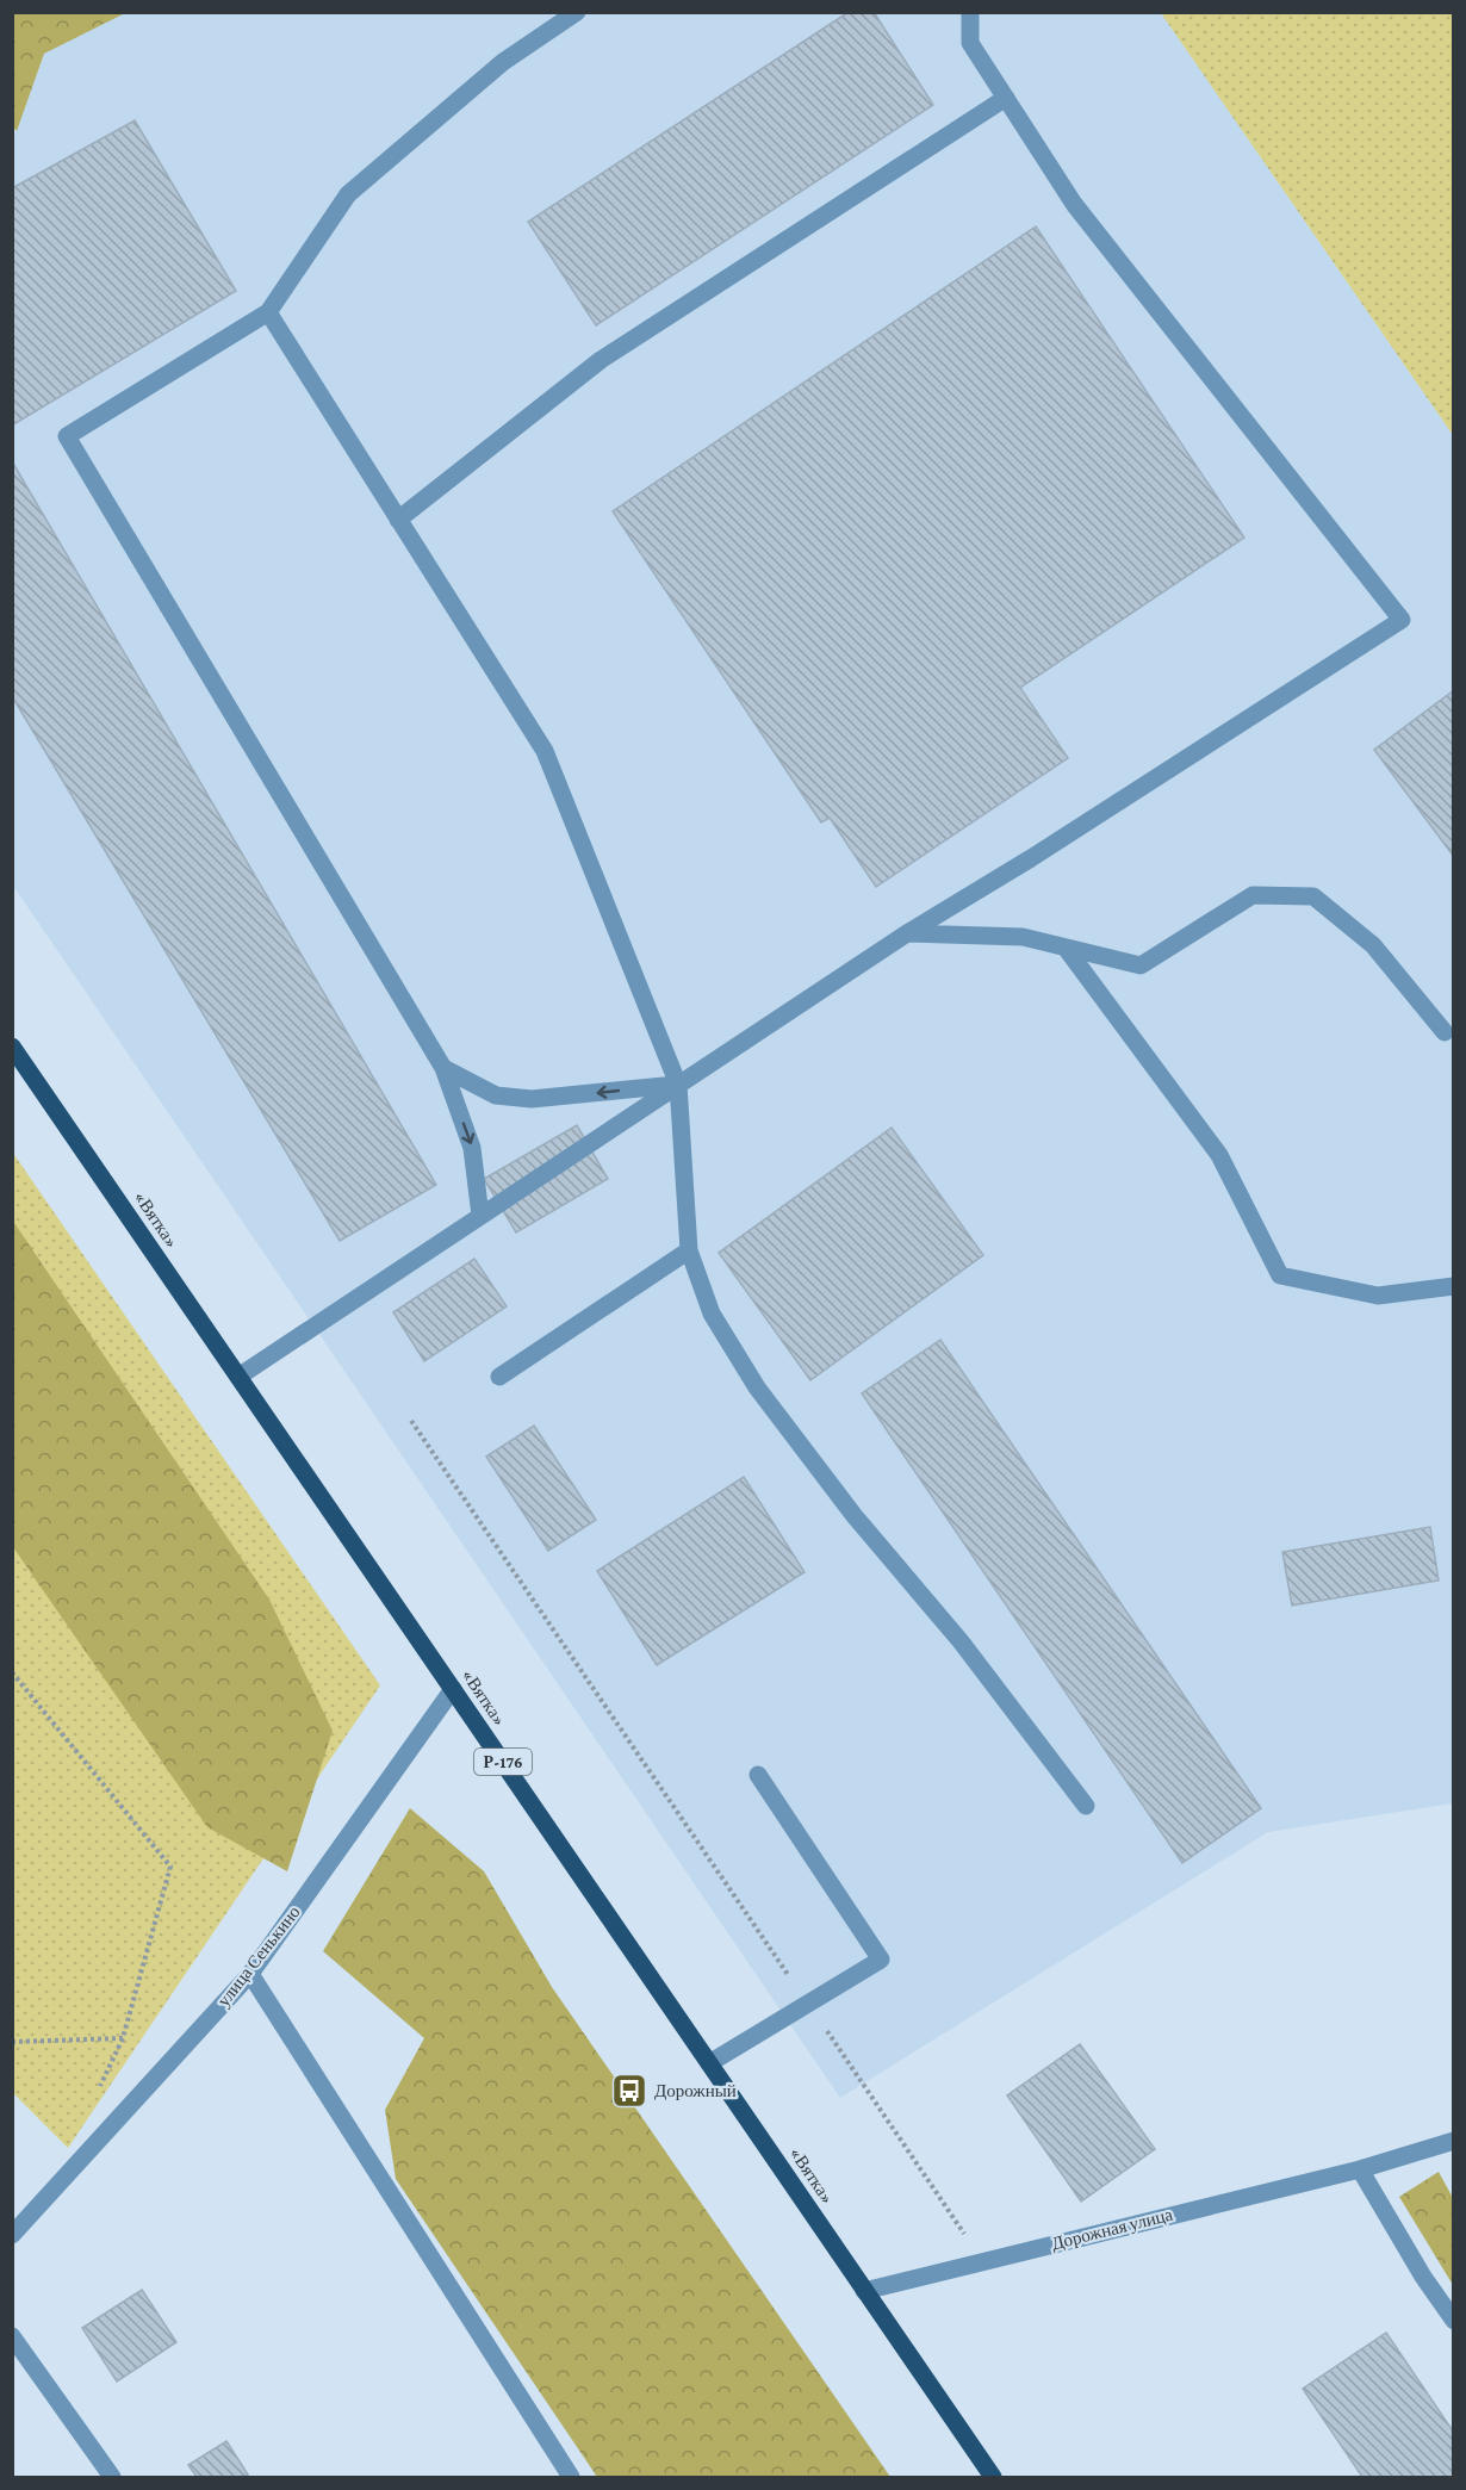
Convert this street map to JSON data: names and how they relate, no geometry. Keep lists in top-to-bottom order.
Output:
{
  "streets": {
    "main road": ["«Вятка»", "Р-176"],
    "street": ["улица Сенькино", "Дорожная улица"]
  },
  "crossings": [
    ["«Вятка»", "улица Сенькино"],
    ["«Вятка»", "Дорожная улица"]
  ],
  "places": {
    "bus stop": ["Дорожный"]
  }
}
